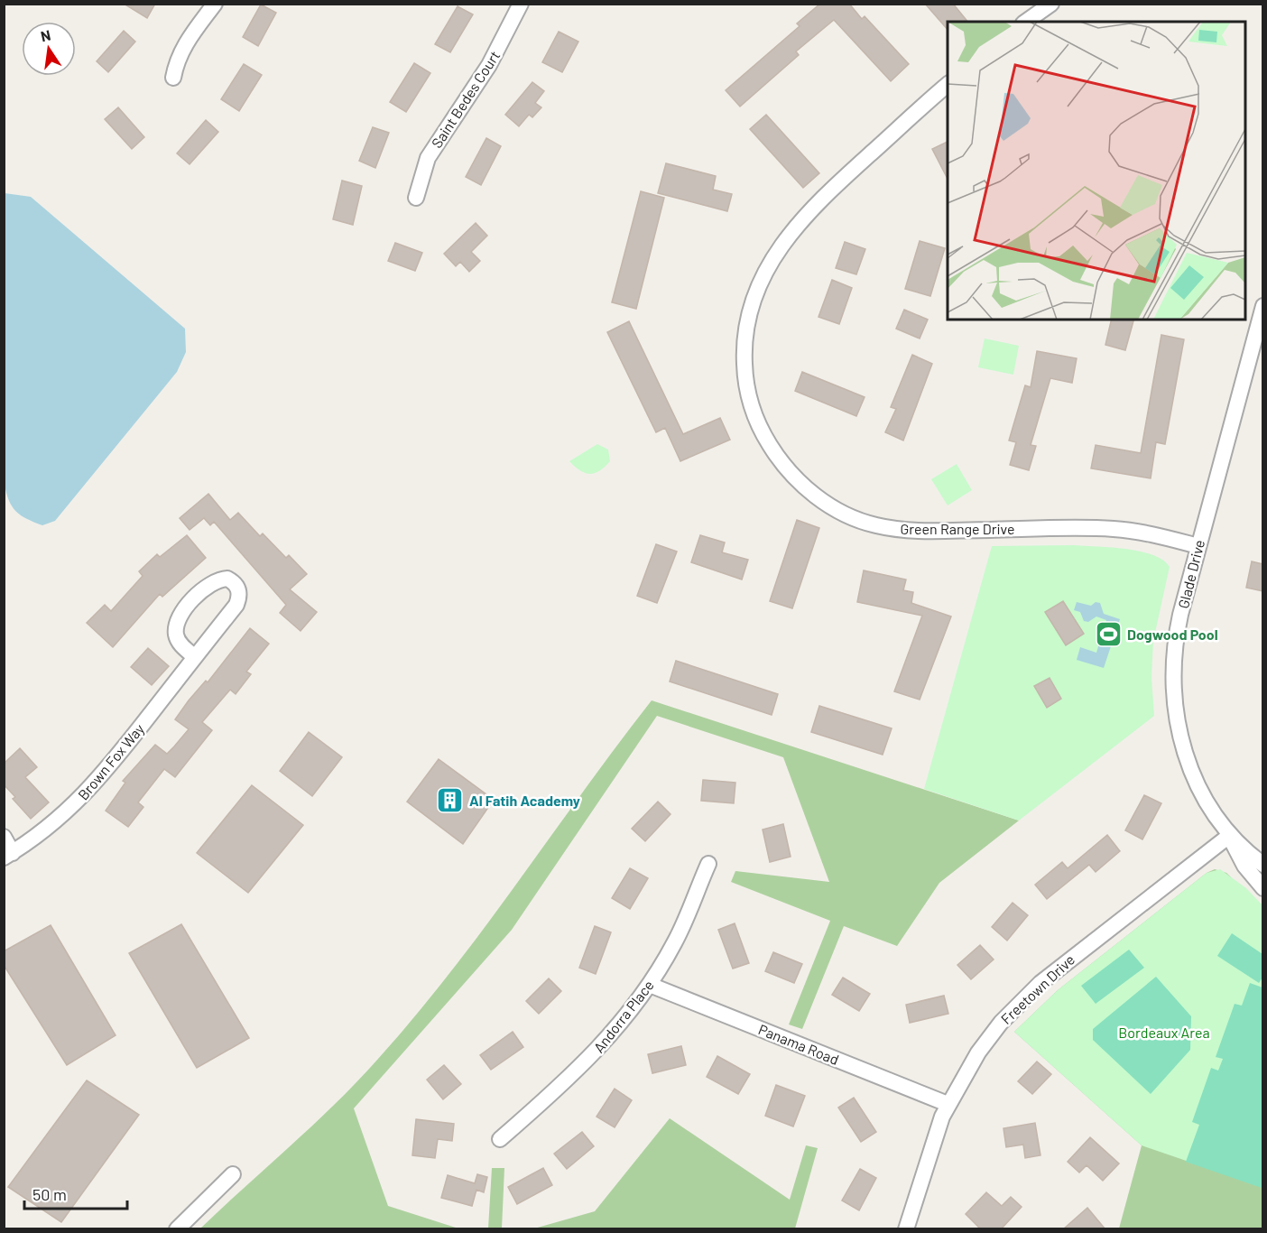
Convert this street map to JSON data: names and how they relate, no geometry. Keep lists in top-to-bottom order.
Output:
{
  "streets": {
    "street": [
      "Saint Bedes Court",
      "Green Range Drive",
      "Glade Drive",
      "Brown Fox Way",
      "Freetown Drive",
      "Andorra Place",
      "Panama Road"
    ]
  },
  "crossings": [
    ["Green Range Drive", "Glade Drive"],
    ["Glade Drive", "Freetown Drive"],
    ["Freetown Drive", "Panama Road"],
    ["Andorra Place", "Panama Road"]
  ],
  "parks": ["Bordeaux Area"],
  "places": {
    "sports": ["Dogwood Pool"],
    "building": ["Al Fatih Academy"]
  },
  "scale_bar": "50 m",
  "north": "top"
}
